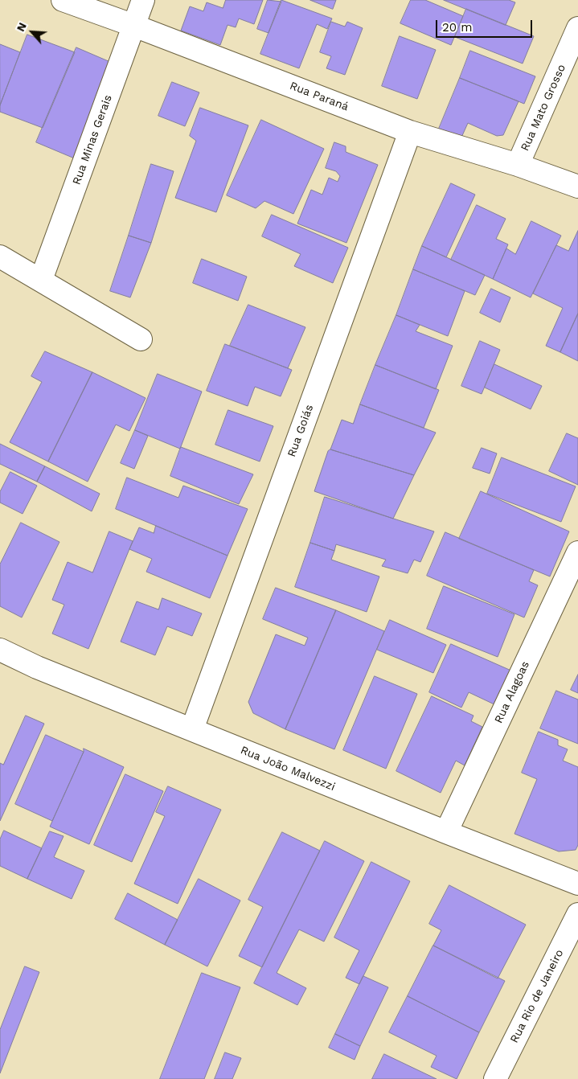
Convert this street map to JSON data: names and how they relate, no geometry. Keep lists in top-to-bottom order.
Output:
{
  "streets": {
    "street": [
      "Rua Paraná",
      "Rua Mato Grosso",
      "Rua Minas Gerais",
      "Rua Goiás",
      "Rua Alagoas",
      "Rua João Malvezzi",
      "Rua Rio de Janeiro"
    ]
  },
  "crossings": [
    ["Rua Paraná", "Rua Mato Grosso"],
    ["Rua Paraná", "Rua Minas Gerais"],
    ["Rua Paraná", "Rua Goiás"],
    ["Rua Goiás", "Rua João Malvezzi"],
    ["Rua Alagoas", "Rua João Malvezzi"]
  ],
  "scale_bar": "20 m",
  "north": "top left"
}
